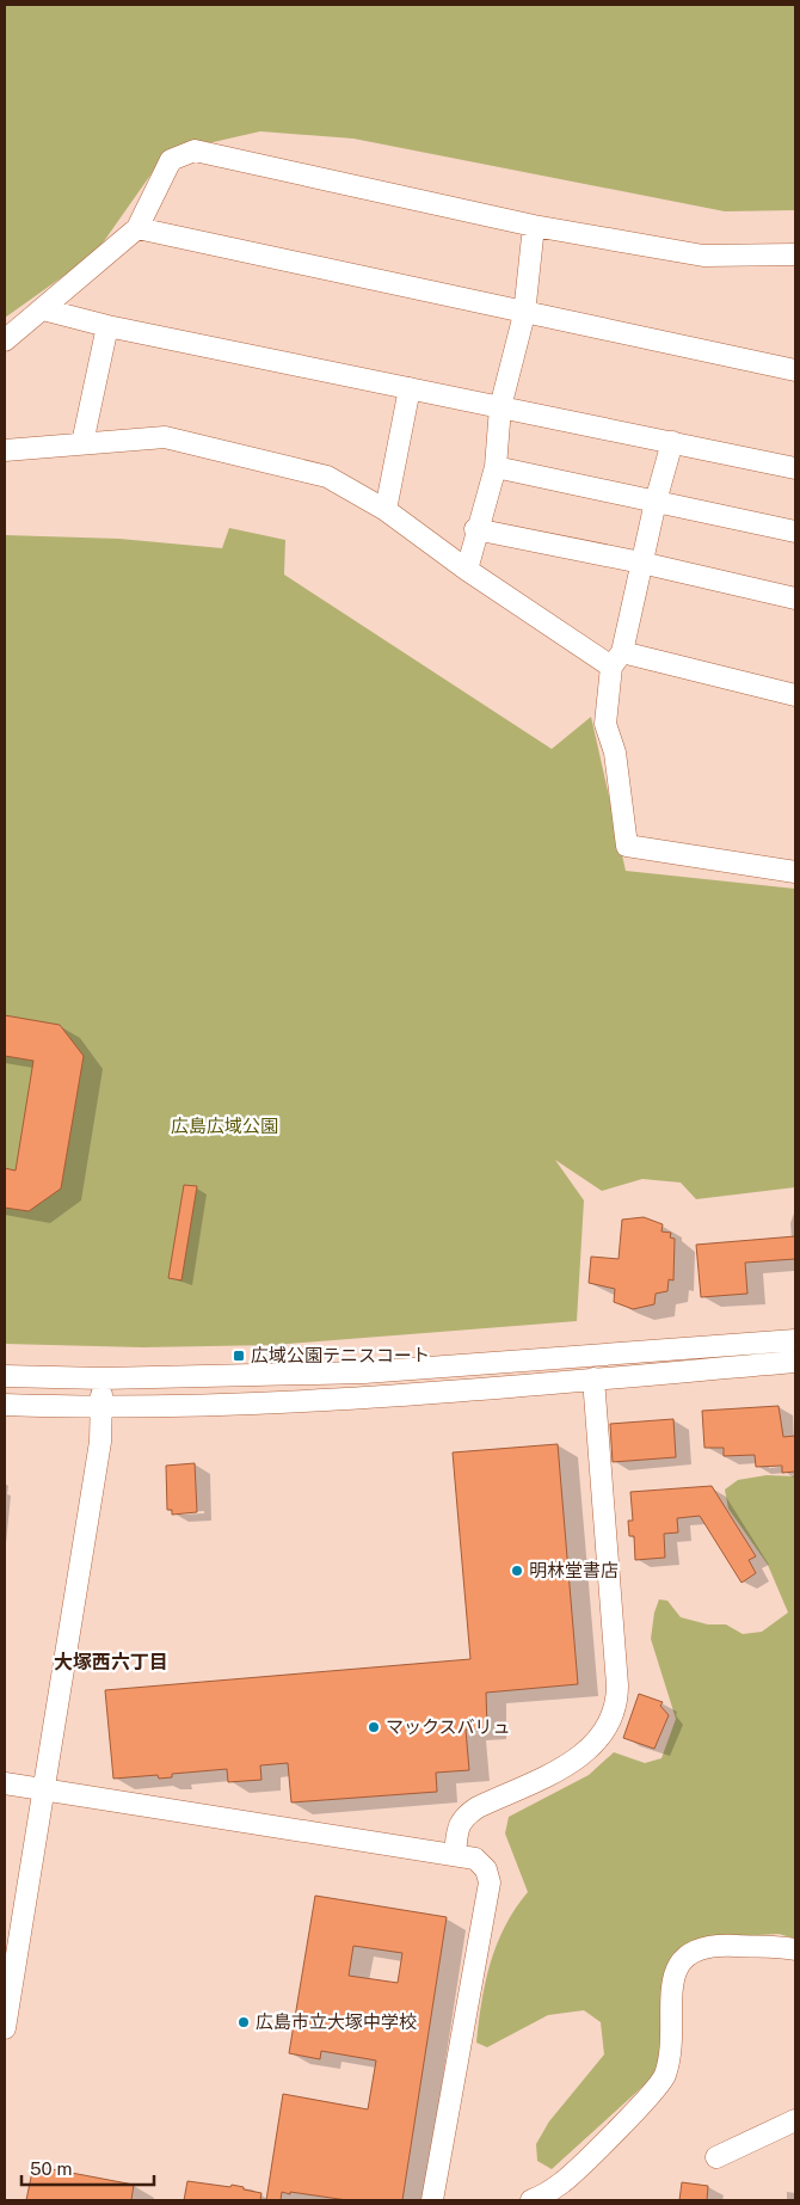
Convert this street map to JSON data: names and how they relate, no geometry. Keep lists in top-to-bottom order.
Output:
{
  "districts": ["大塚西六丁目"],
  "parks": ["広島広域公園"],
  "places": {
    "transit": ["広域公園テニスコート"],
    "other": ["明林堂書店", "マックスバリュ", "広島市立大塚中学校"]
  },
  "scale_bar": "50 m"
}
